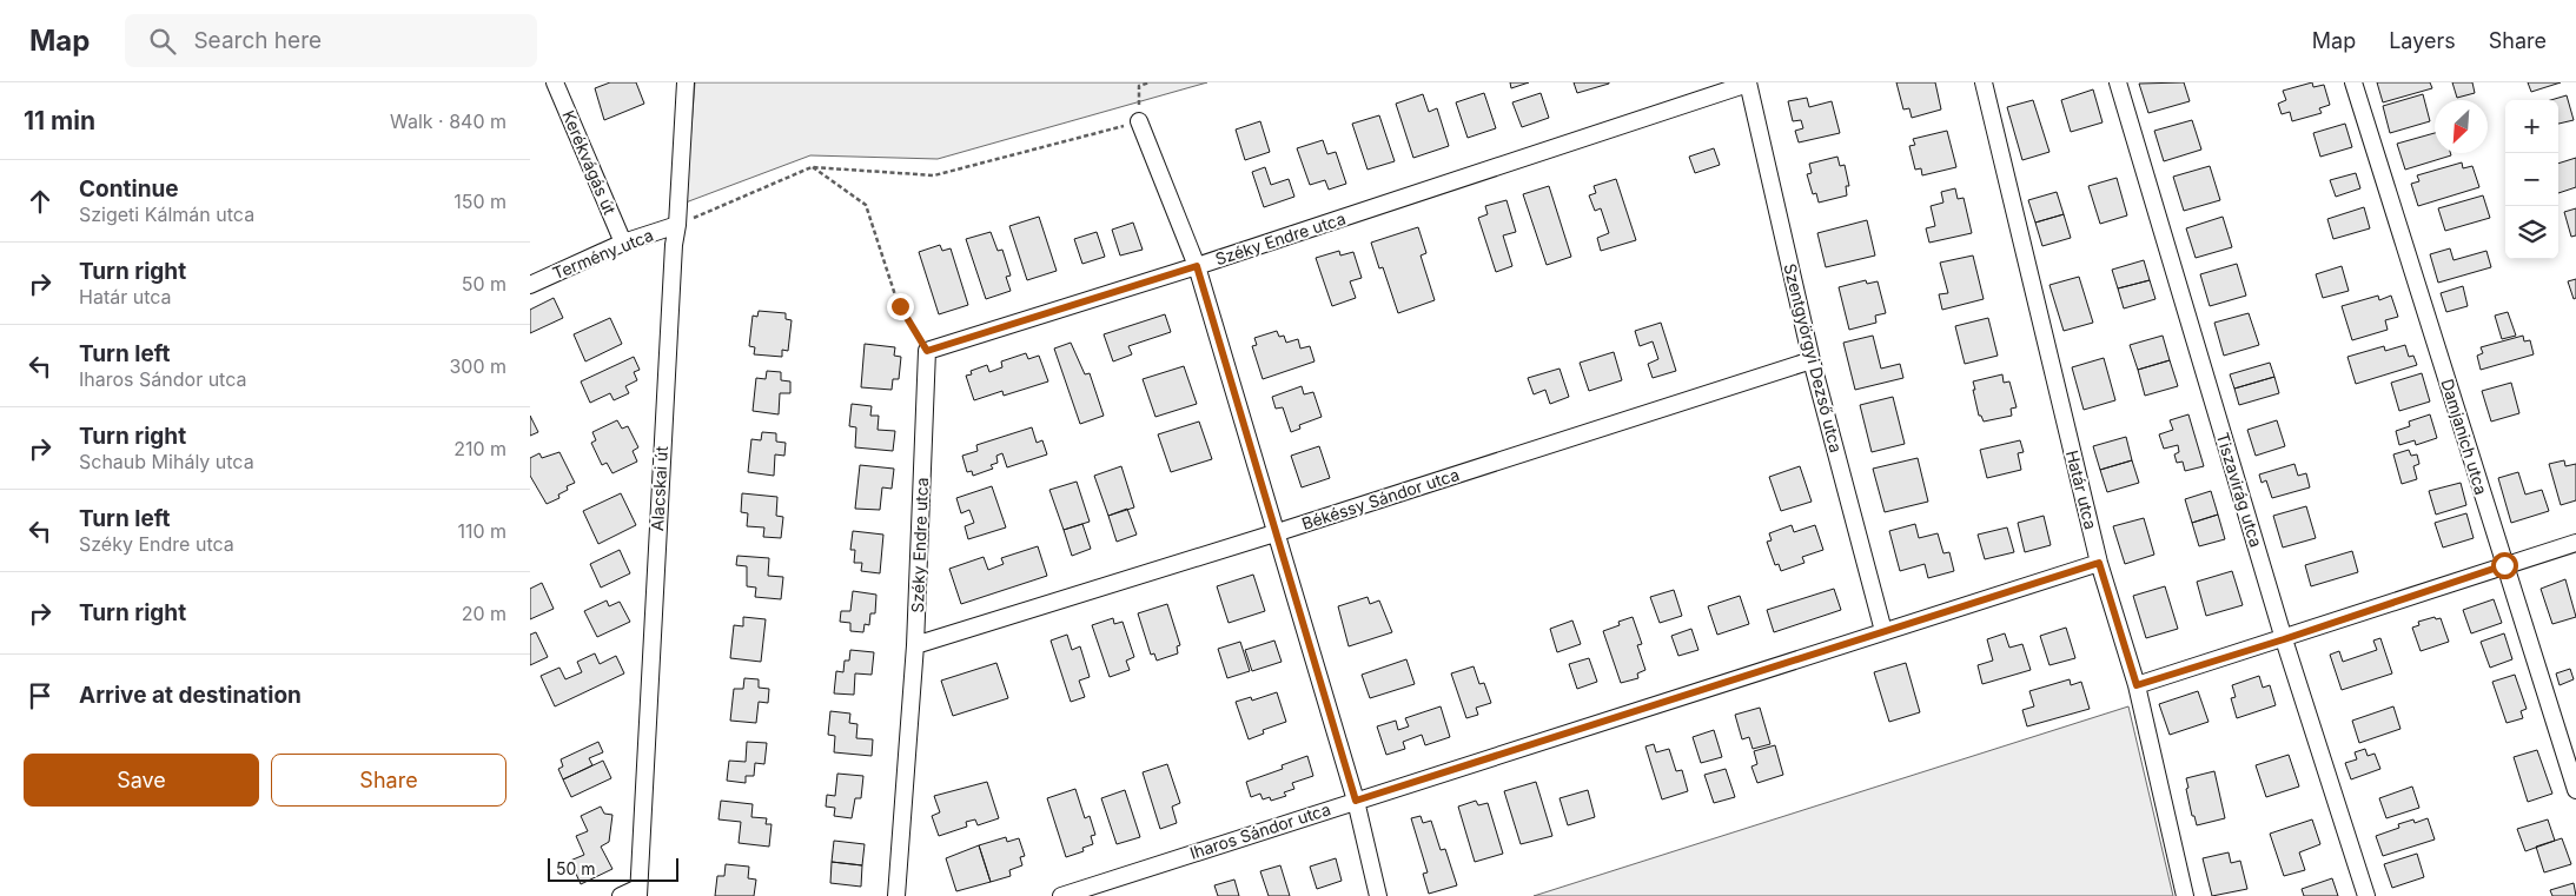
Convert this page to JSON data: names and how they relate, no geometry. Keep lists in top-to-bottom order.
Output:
{
  "streets": {
    "street": [
      "Kerékvágás út",
      "Széky Endre utca",
      "Termény utca",
      "Szentgyörgyi Dezső utca",
      "Damjanich utca",
      "Alacskai út",
      "Határ utca",
      "Tiszavirág utca",
      "Békéssy Sándor utca",
      "Iharos Sándor utca"
    ]
  },
  "crossings": [
    ["Kerékvágás út", "Termény utca"],
    ["Széky Endre utca", "Szentgyörgyi Dezső utca"],
    ["Széky Endre utca", "Békéssy Sándor utca"],
    ["Termény utca", "Alacskai út"],
    ["Szentgyörgyi Dezső utca", "Békéssy Sándor utca"],
    ["Szentgyörgyi Dezső utca", "Iharos Sándor utca"],
    ["Határ utca", "Iharos Sándor utca"]
  ],
  "scale_bar": "50 m",
  "north": "bottom left",
  "page": {
    "header": "Map",
    "search": "Search here",
    "nav": ["Map", "Layers", "Share"],
    "heading": ["11 min", "Walk · 840 m"],
    "map_buttons": ["+", "−"],
    "list": [
      ["Continue", "Szigeti Kálmán utca", "150 m"],
      ["Turn right", "Határ utca", "50 m"],
      ["Turn left", "Iharos Sándor utca", "300 m"],
      ["Turn right", "Schaub Mihály utca", "210 m"],
      ["Turn left", "Széky Endre utca", "110 m"],
      ["Turn right", "20 m"],
      "Arrive at destination"
    ],
    "buttons": ["Save", "Share"],
    "scale": "50 m"
  }
}
